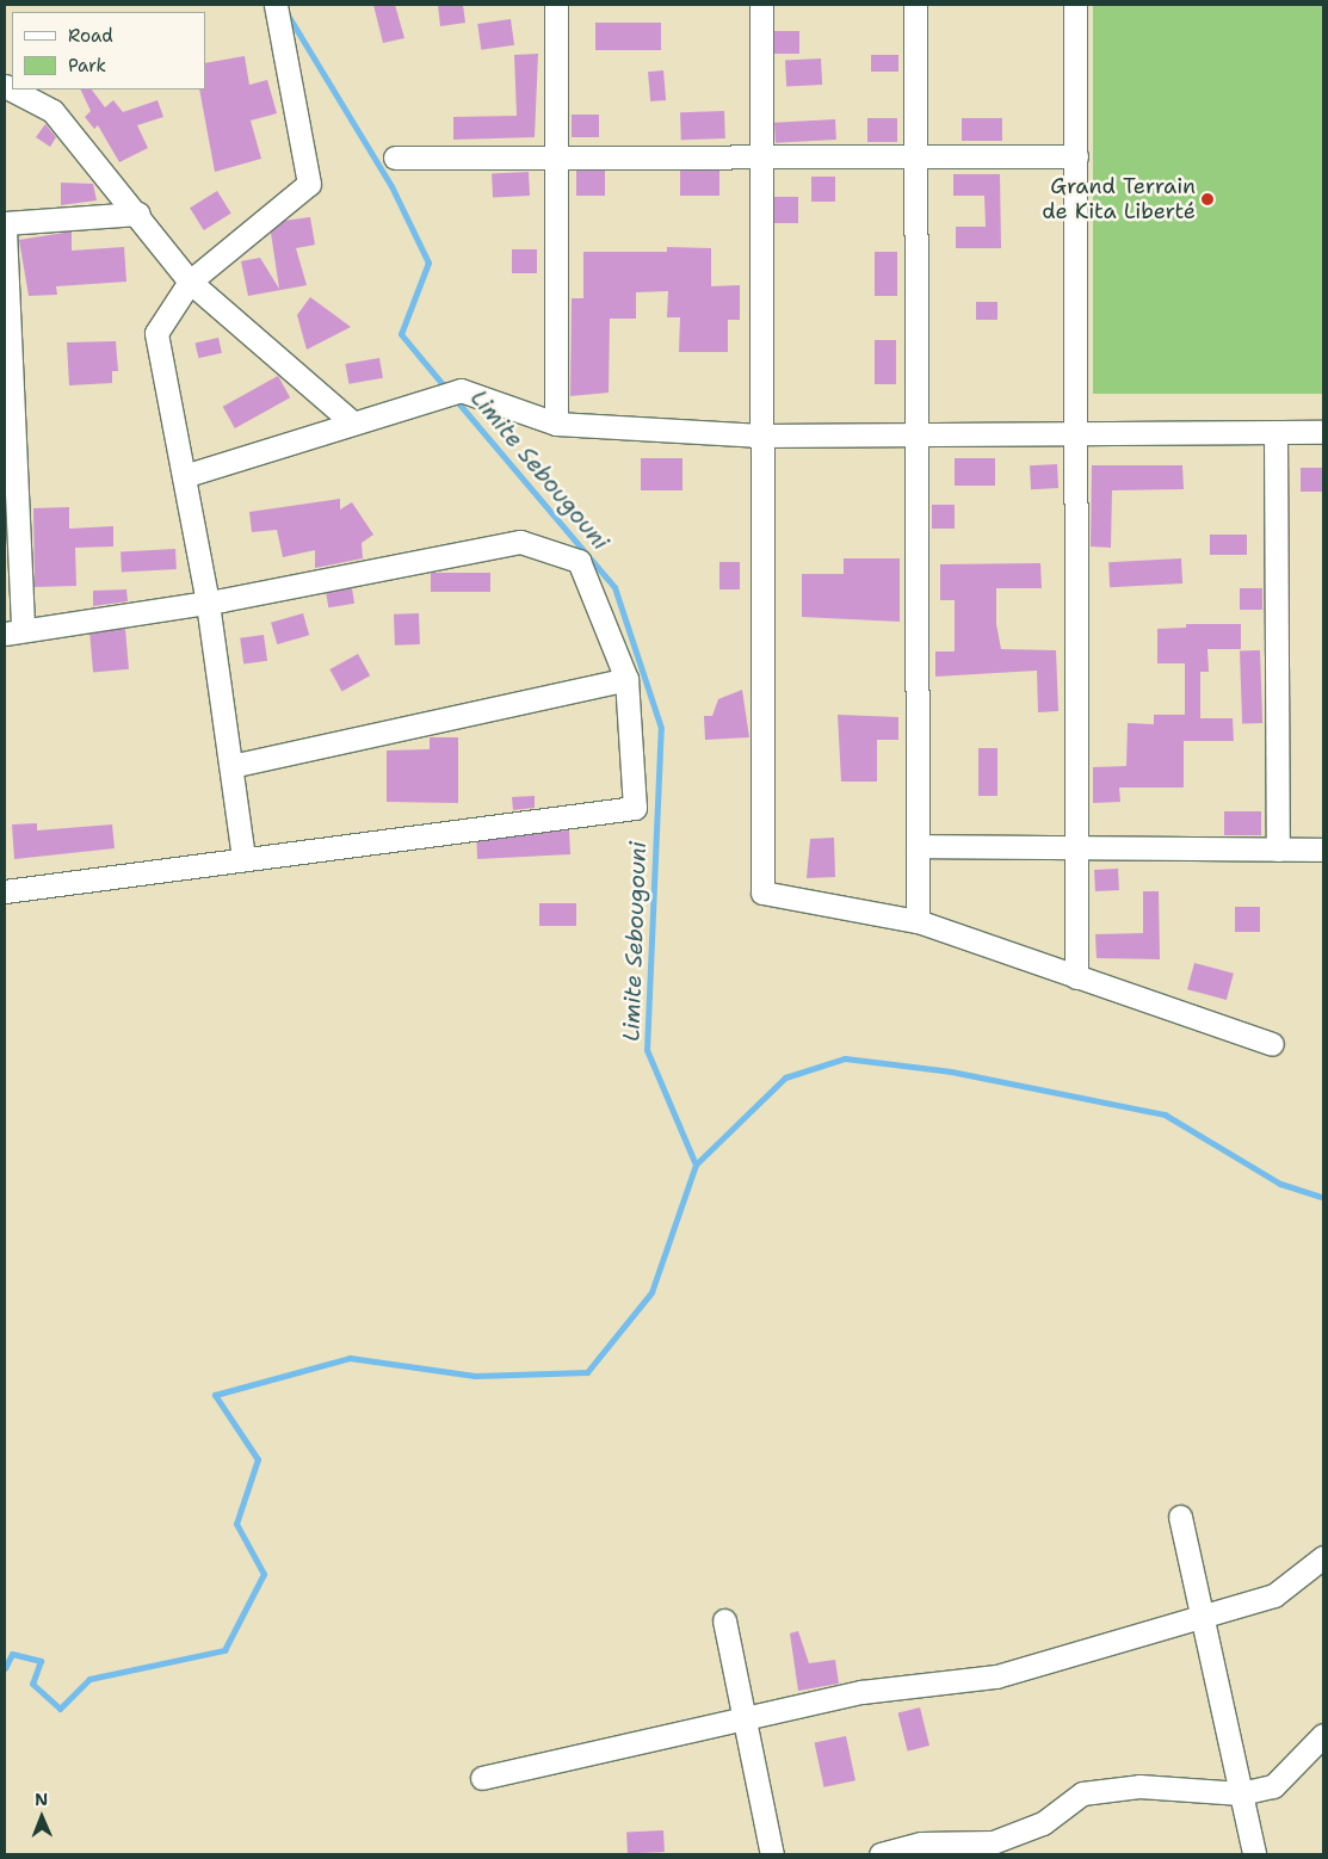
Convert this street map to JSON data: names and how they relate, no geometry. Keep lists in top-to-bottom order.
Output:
{
  "water": ["Limite Sebougouni"],
  "places": ["Grand Terrain de Kita Liberté"],
  "legend": ["Road", "Park"],
  "north": "top"
}
